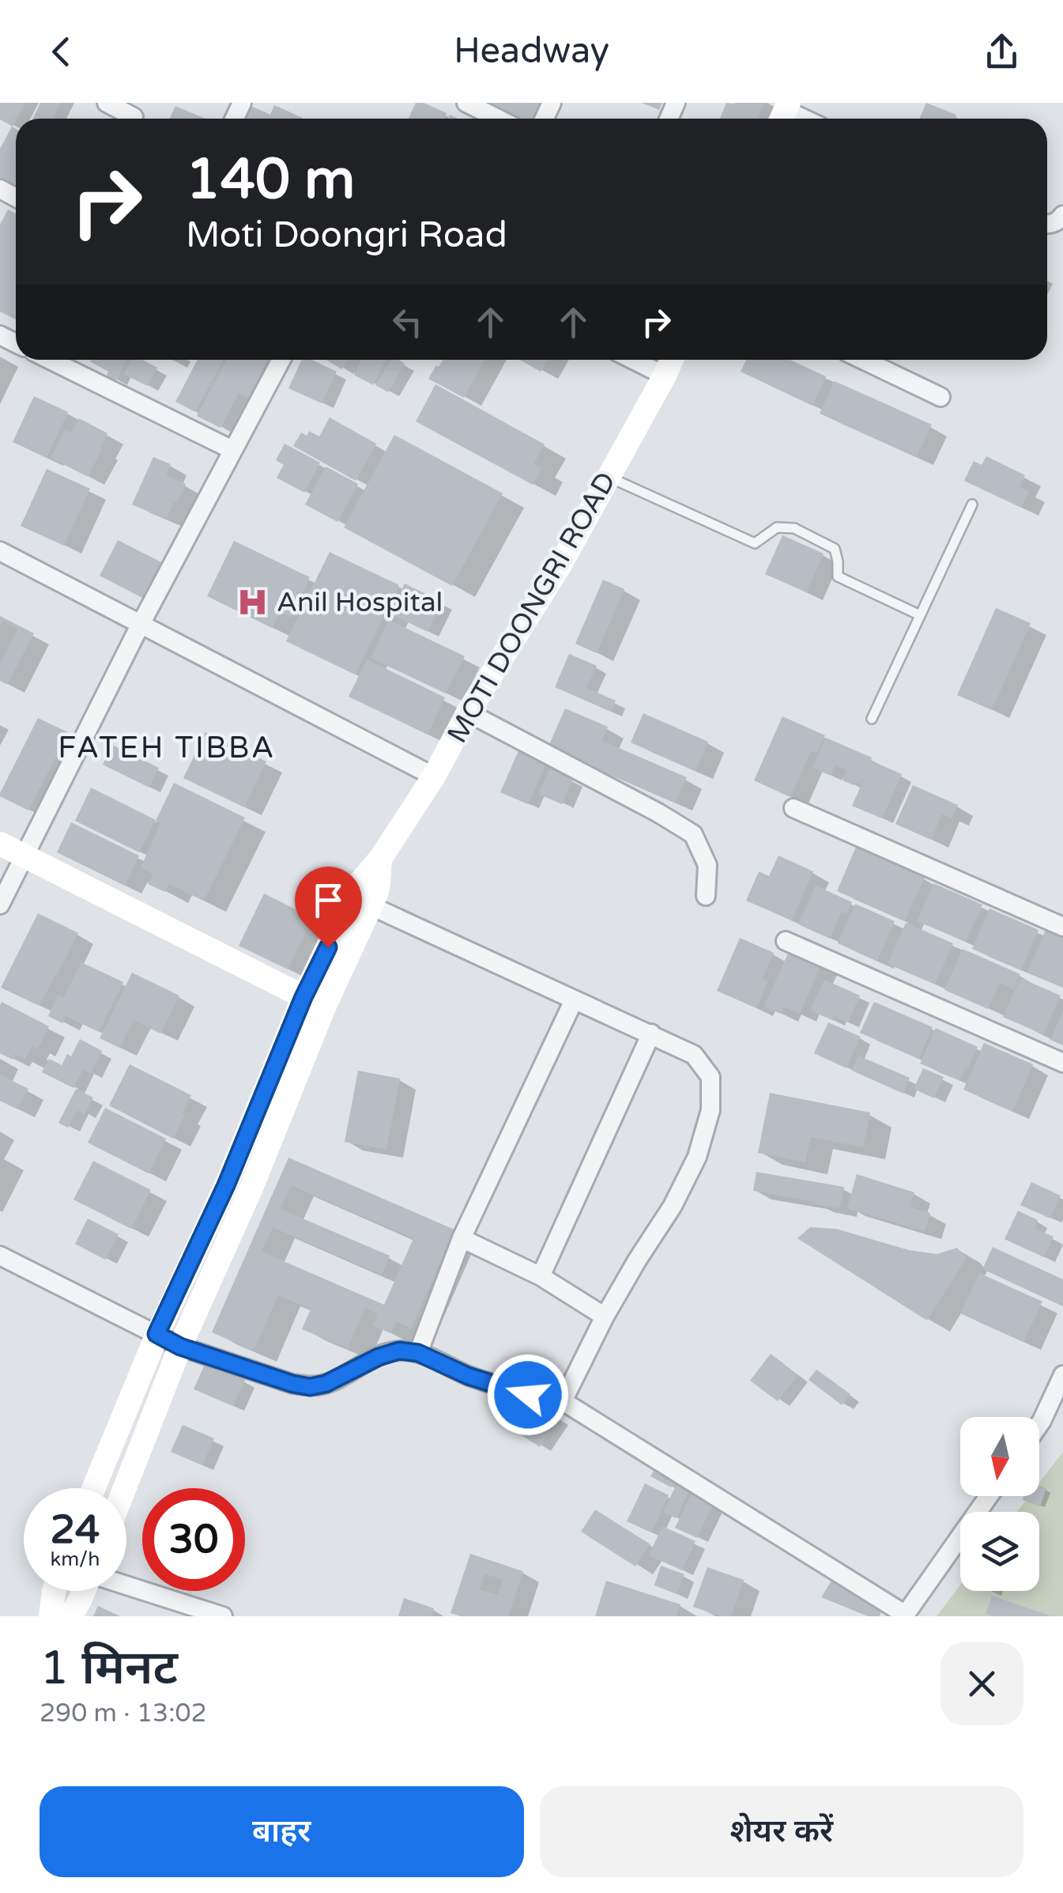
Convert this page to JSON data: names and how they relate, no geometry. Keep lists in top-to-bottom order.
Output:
{
  "streets": {
    "street": ["MOTI DOONGRI ROAD"]
  },
  "districts": ["FATEH TIBBA"],
  "places": {
    "hospital": ["Anil Hospital"]
  },
  "north": "bottom",
  "page": {
    "header": "Headway",
    "turn": ["140 m", "Moti Doongri Road"],
    "speed": "24 km/h",
    "limit": "30",
    "heading": ["1 मिनट", "290 m · 13:02"],
    "buttons": ["बाहर", "शेयर करें"]
  }
}
